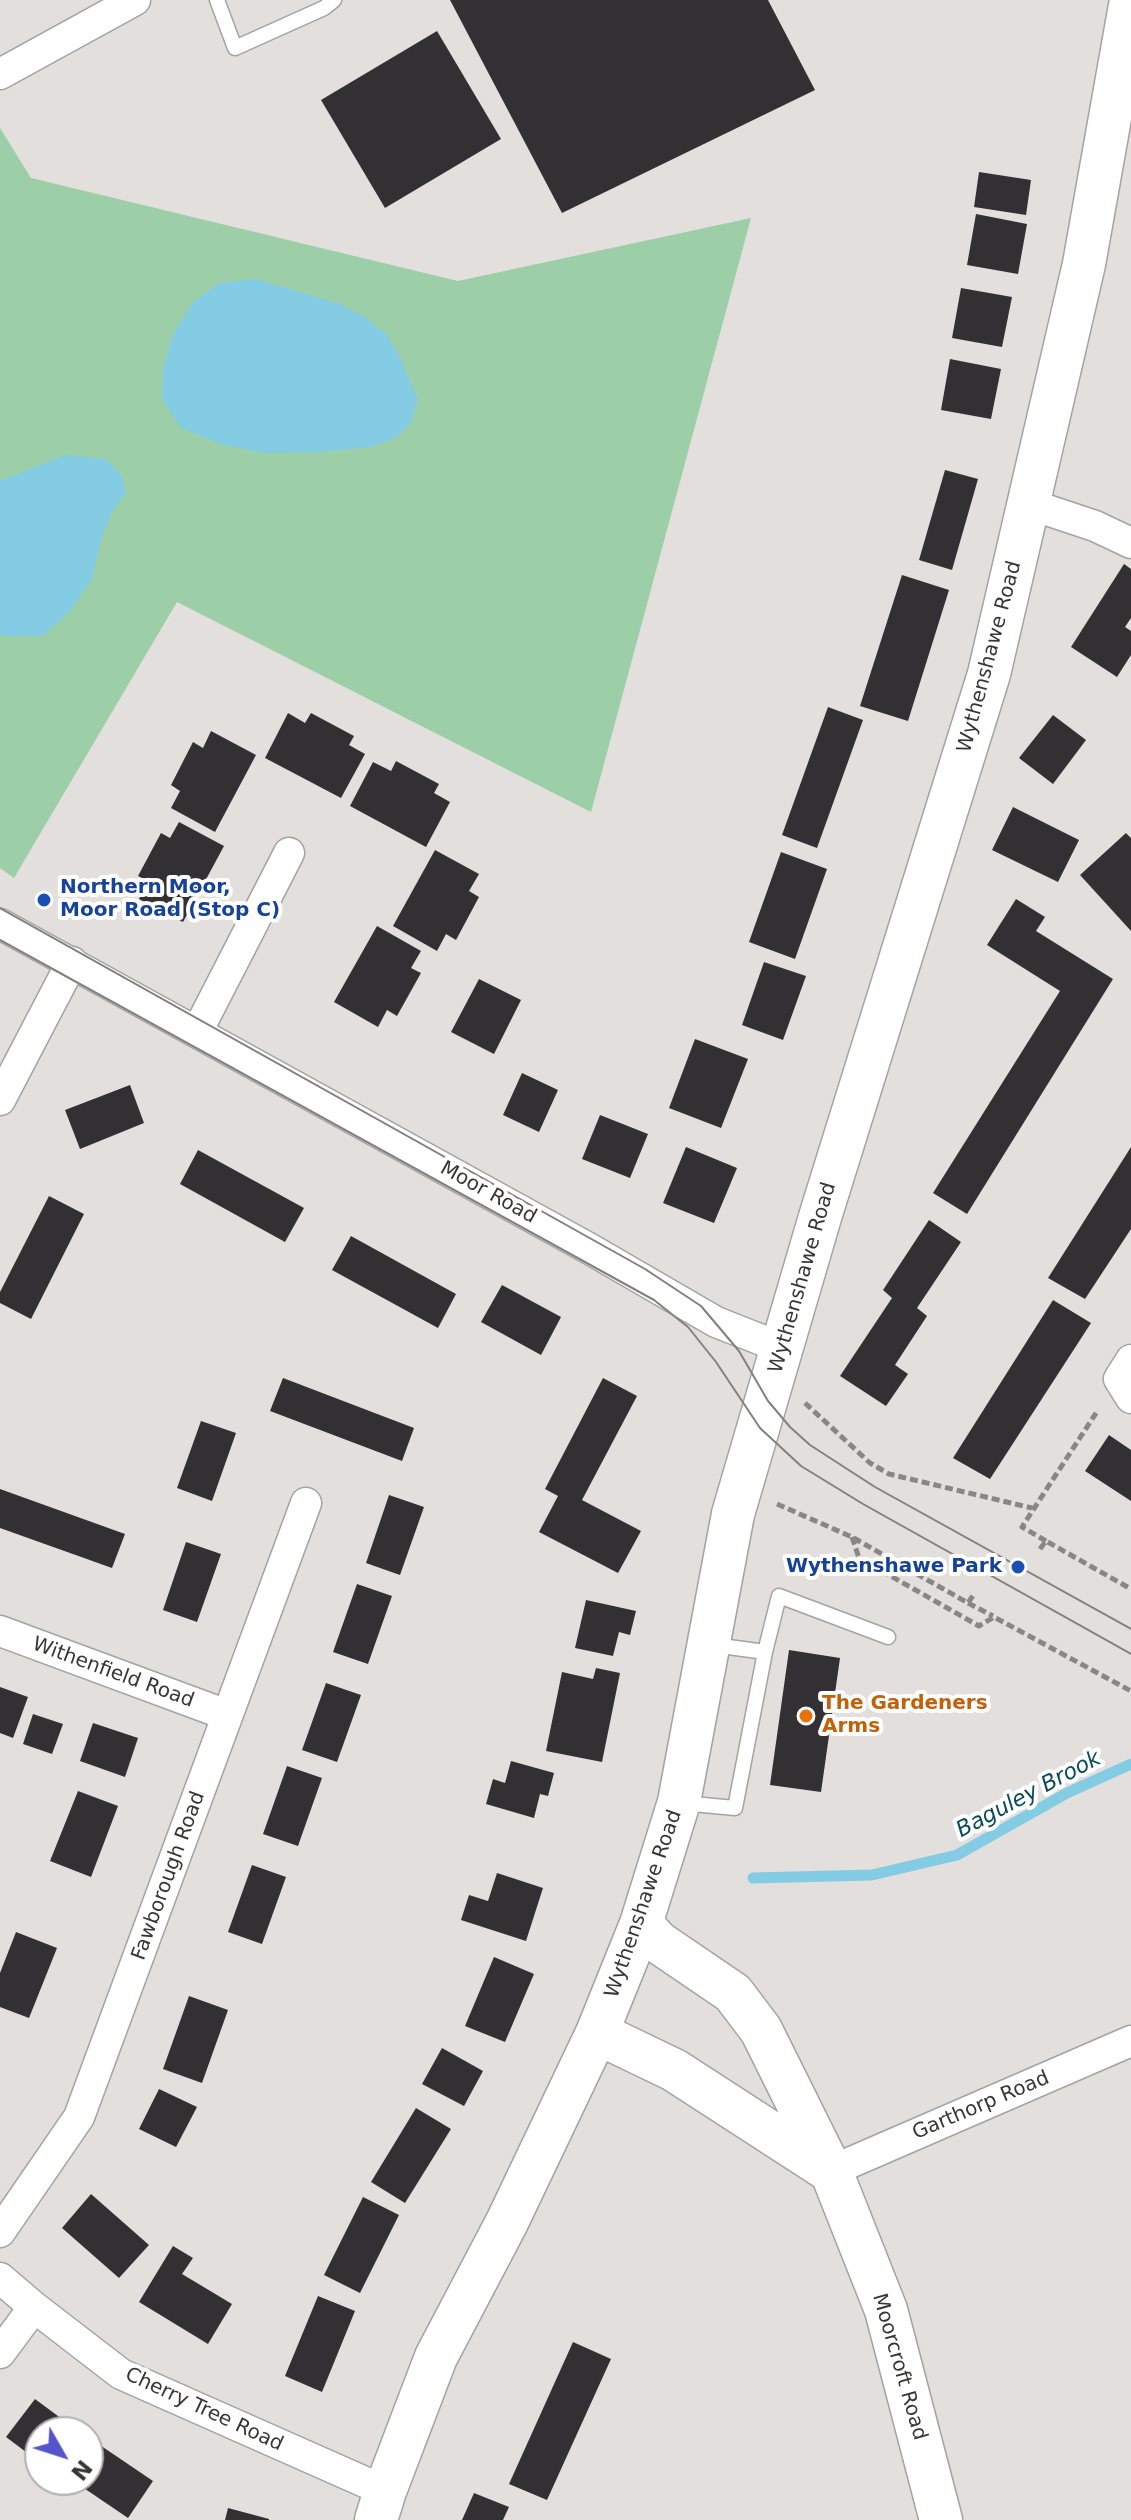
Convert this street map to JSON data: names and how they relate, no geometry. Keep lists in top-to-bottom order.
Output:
{
  "streets": {
    "main road": ["Wythenshawe Road", "Moorcroft Road"],
    "street": [
      "Moor Road",
      "Withenfield Road",
      "Fawborough Road",
      "Garthorp Road",
      "Cherry Tree Road"
    ]
  },
  "crossings": [
    ["Wythenshawe Road", "Moor Road"],
    ["Wythenshawe Road", "Moorcroft Road"],
    ["Wythenshawe Road", "Cherry Tree Road"],
    ["Withenfield Road", "Fawborough Road"],
    ["Garthorp Road", "Moorcroft Road"]
  ],
  "water": ["Baguley Brook"],
  "places": ["Northern Moor, Moor Road (Stop C)", "Wythenshawe Park", "The Gardeners Arms"],
  "north": "bottom right"
}
